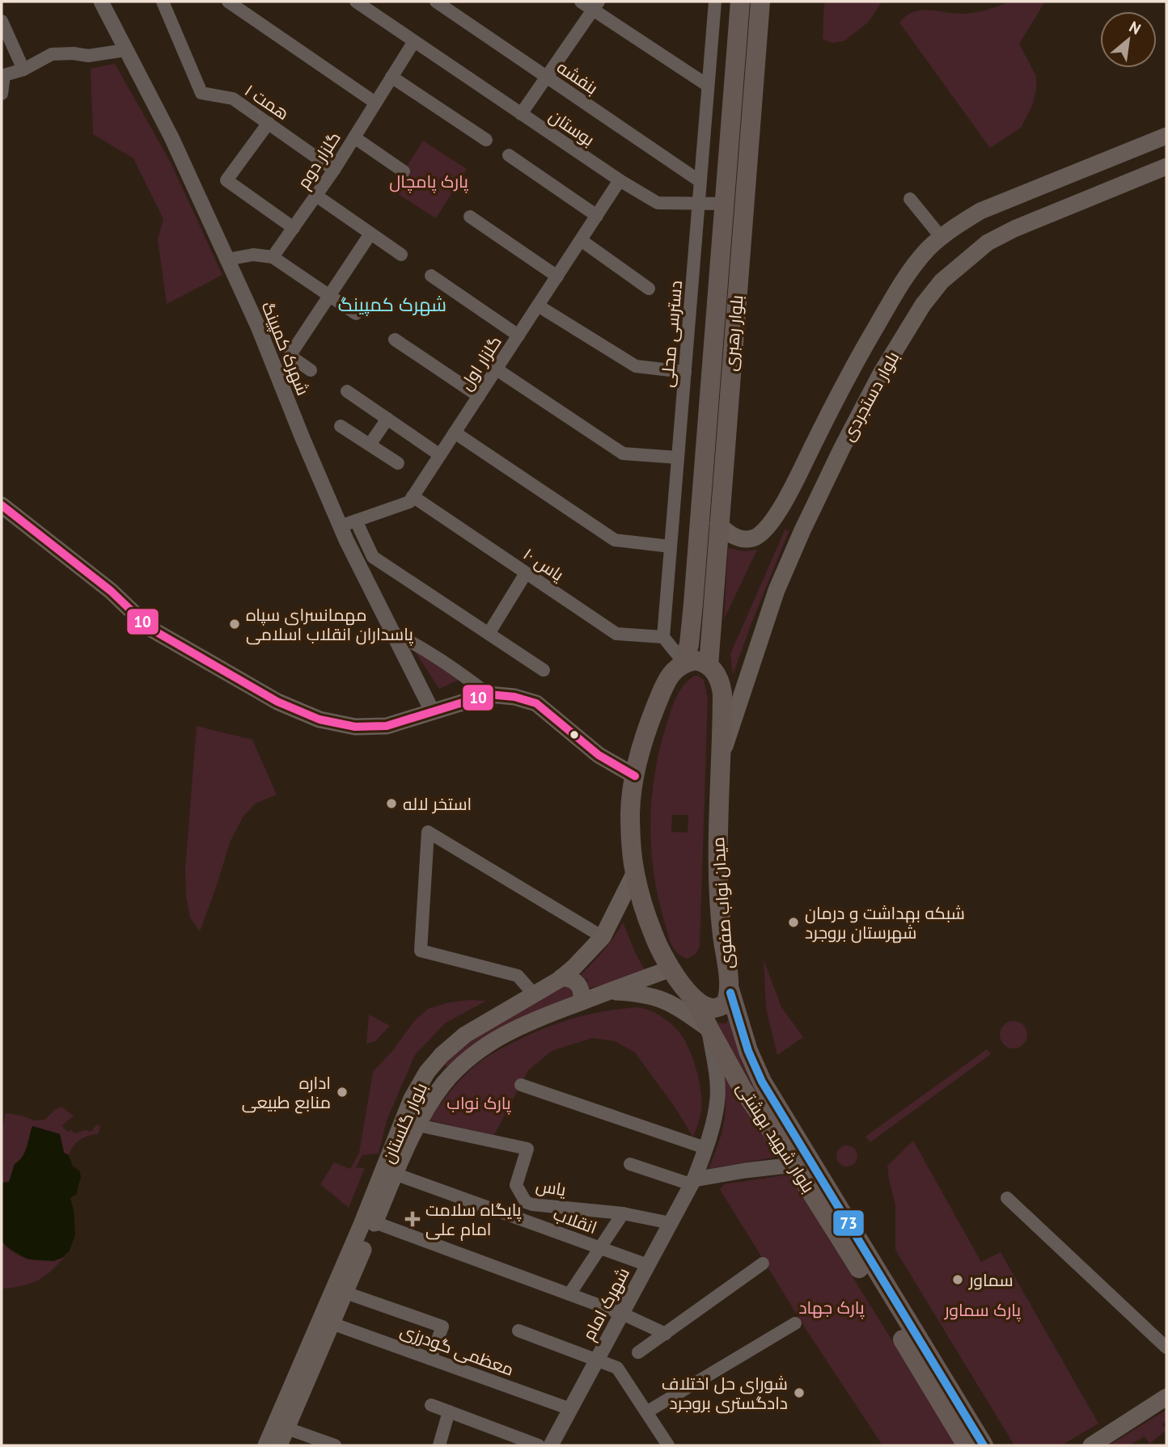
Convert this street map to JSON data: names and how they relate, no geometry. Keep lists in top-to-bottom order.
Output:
{
  "streets": {
    "main road": [
      "بلوار رهبری",
      "بلوار دستجردی",
      "میدان نواب صفوی",
      "بلوار گلستان",
      "بلوار شهید بهشتی"
    ],
    "street": [
      "بنفشه",
      "همت ۱",
      "بوستان",
      "گلزار دوم",
      "دسترسی محلی",
      "شهرک کمپینگ",
      "گلزار اول",
      "یاس ۱۰",
      "یاس",
      "انقلاب",
      "شهرک امام",
      "معظمی گودرزی"
    ]
  },
  "crossings": [
    ["بنفشه", "دسترسی محلی"],
    ["همت ۱", "گلزار دوم"],
    ["بوستان", "گلزار دوم"],
    ["بوستان", "بلوار رهبری"],
    ["بوستان", "دسترسی محلی"],
    ["بوستان", "گلزار اول"],
    ["بلوار رهبری", "بلوار دستجردی"],
    ["بلوار رهبری", "میدان نواب صفوی"],
    ["دسترسی محلی", "یاس ۱۰"],
    ["شهرک کمپینگ", "گلزار اول"],
    ["گلزار اول", "یاس ۱۰"],
    ["بلوار دستجردی", "میدان نواب صفوی"],
    ["میدان نواب صفوی", "بلوار شهید بهشتی"],
    ["بلوار گلستان", "یاس"],
    ["بلوار گلستان", "انقلاب"],
    ["بلوار گلستان", "معظمی گودرزی"],
    ["بلوار شهید بهشتی", "شهرک امام"],
    ["یاس", "شهرک امام"],
    ["انقلاب", "شهرک امام"],
    ["شهرک امام", "معظمی گودرزی"]
  ],
  "districts": ["شهرک کمپینگ"],
  "parks": [
    "پارک پامچال",
    "پارک نواب",
    "پارک جهاد",
    "پارک سماور"
  ],
  "places": {
    "other": [
      "مهمانسرای سپاه پاسداران انقلاب اسلامی",
      "استخر لاله",
      "شبکه بهداشت و درمان شهرستان بروجرد",
      "اداره منابع طبیعی",
      "سماور",
      "شورای حل اختلاف دادگستری بروجرد"
    ],
    "health": ["پایگاه سلامت امام علی"]
  },
  "lines": ["transit line 10", "transit line 73"],
  "north": "top right"
}
